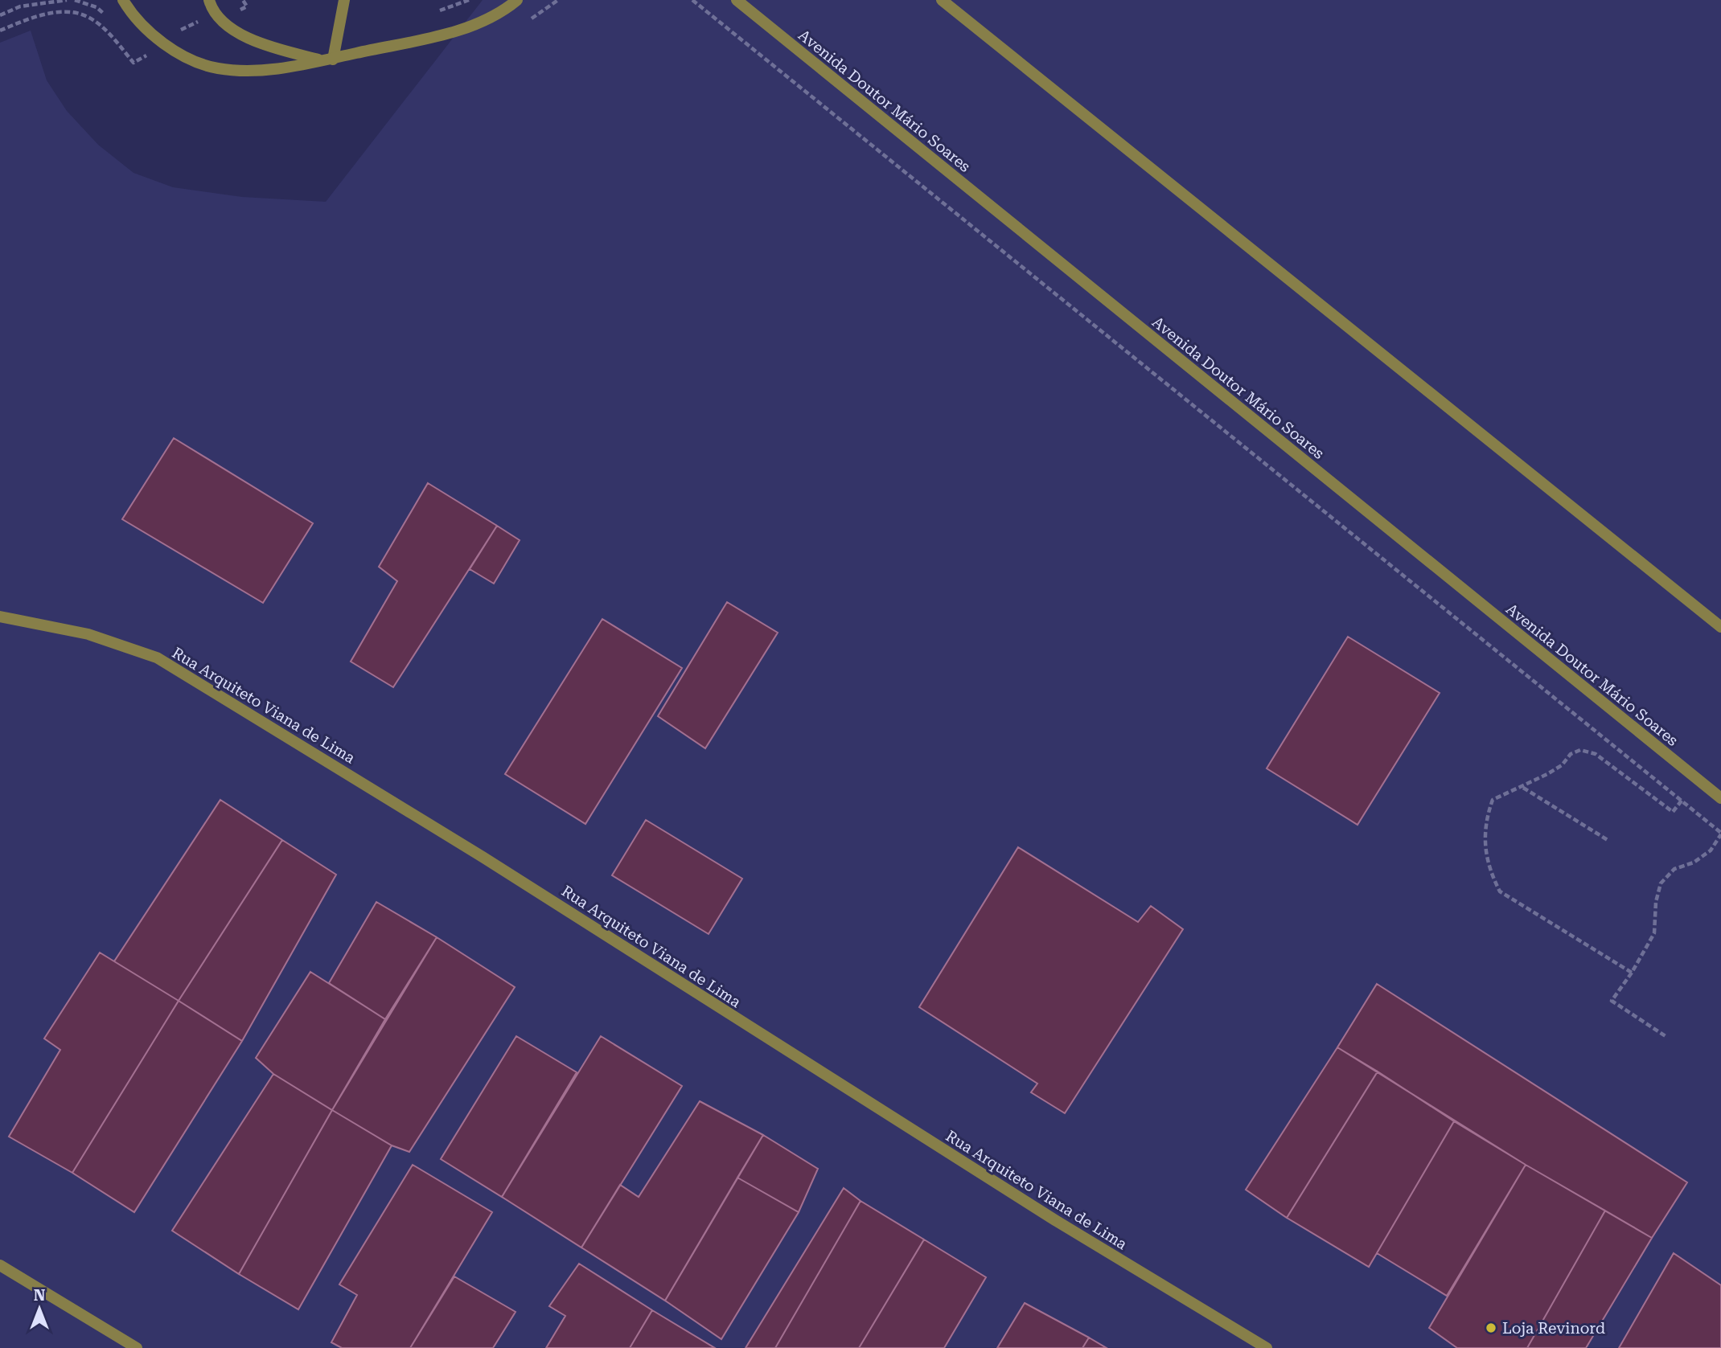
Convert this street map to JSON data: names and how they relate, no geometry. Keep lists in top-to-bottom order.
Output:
{
  "streets": {
    "street": ["Avenida Doutor Mário Soares", "Rua Arquiteto Viana de Lima"]
  },
  "places": ["Loja Revinord"],
  "north": "top"
}
